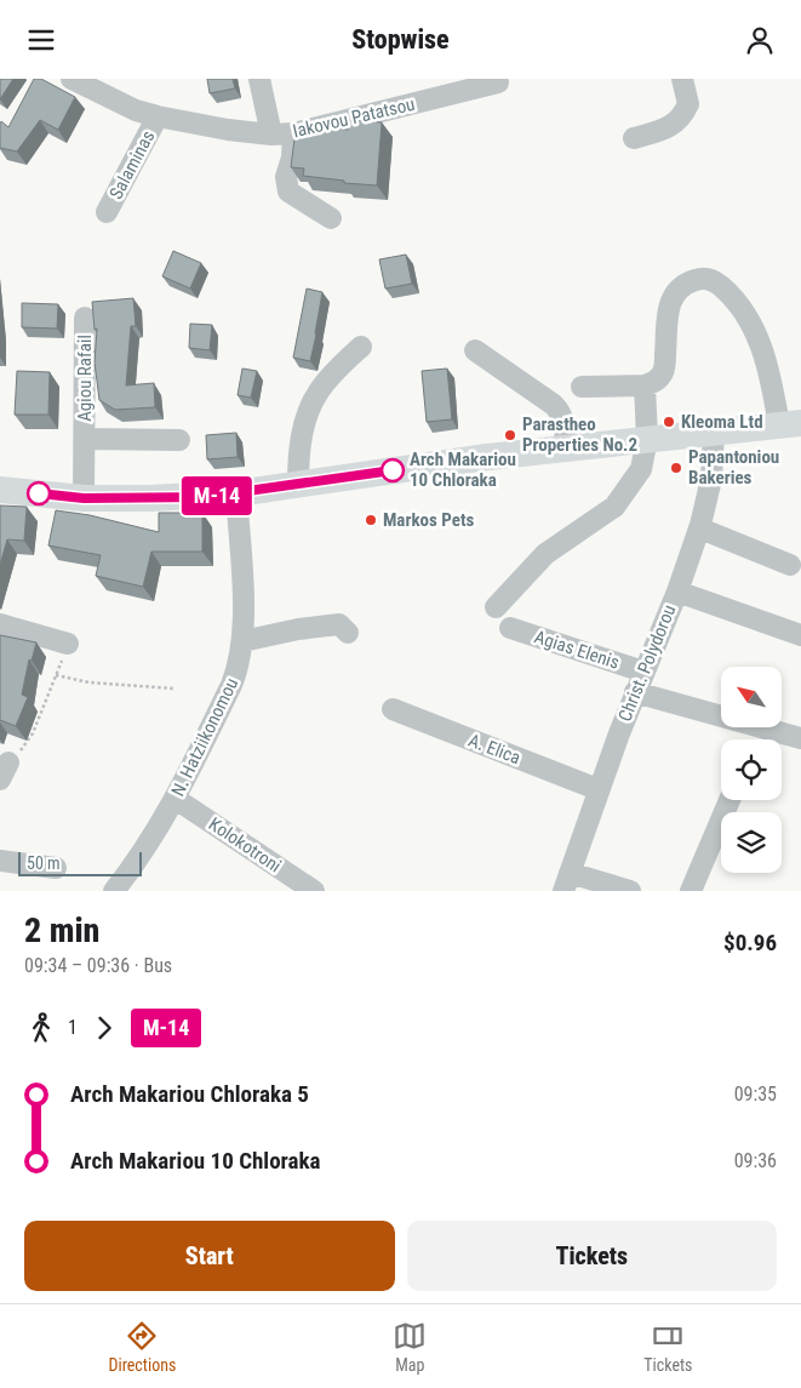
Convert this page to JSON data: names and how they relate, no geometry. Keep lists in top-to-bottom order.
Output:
{
  "streets": {
    "street": [
      "Iakovou Patatsou",
      "Salaminas",
      "Agiou Rafail",
      "Agias Elenis",
      "Christ. Polydorou",
      "N. Hatziikonomou",
      "A. Elica",
      "Kolokotroni"
    ]
  },
  "crossings": [
    ["Iakovou Patatsou", "Salaminas"],
    ["Agias Elenis", "Christ. Polydorou"],
    ["Christ. Polydorou", "A. Elica"],
    ["N. Hatziikonomou", "Kolokotroni"]
  ],
  "places": [
    "Kleoma Ltd",
    "Parastheo Properties No.2",
    "Papantoniou Bakeries",
    "Arch Makariou 10 Chloraka",
    "Markos Pets"
  ],
  "lines": ["bus line M-14"],
  "scale_bar": "50 m",
  "north": "top left",
  "page": {
    "header": "Stopwise",
    "on_map": "M-14",
    "scale": "50 m",
    "heading": ["2 min", "09:34 – 09:36 · Bus", "$0.96"],
    "legs": ["1", "M-14"],
    "list": [
      {
        "name": "Arch Makariou Chloraka 5",
        "value": "09:35"
      },
      {
        "name": "Arch Makariou 10 Chloraka",
        "value": "09:36"
      }
    ],
    "buttons": ["Start", "Tickets"],
    "tabs": ["Directions", "Map", "Tickets"]
  }
}
